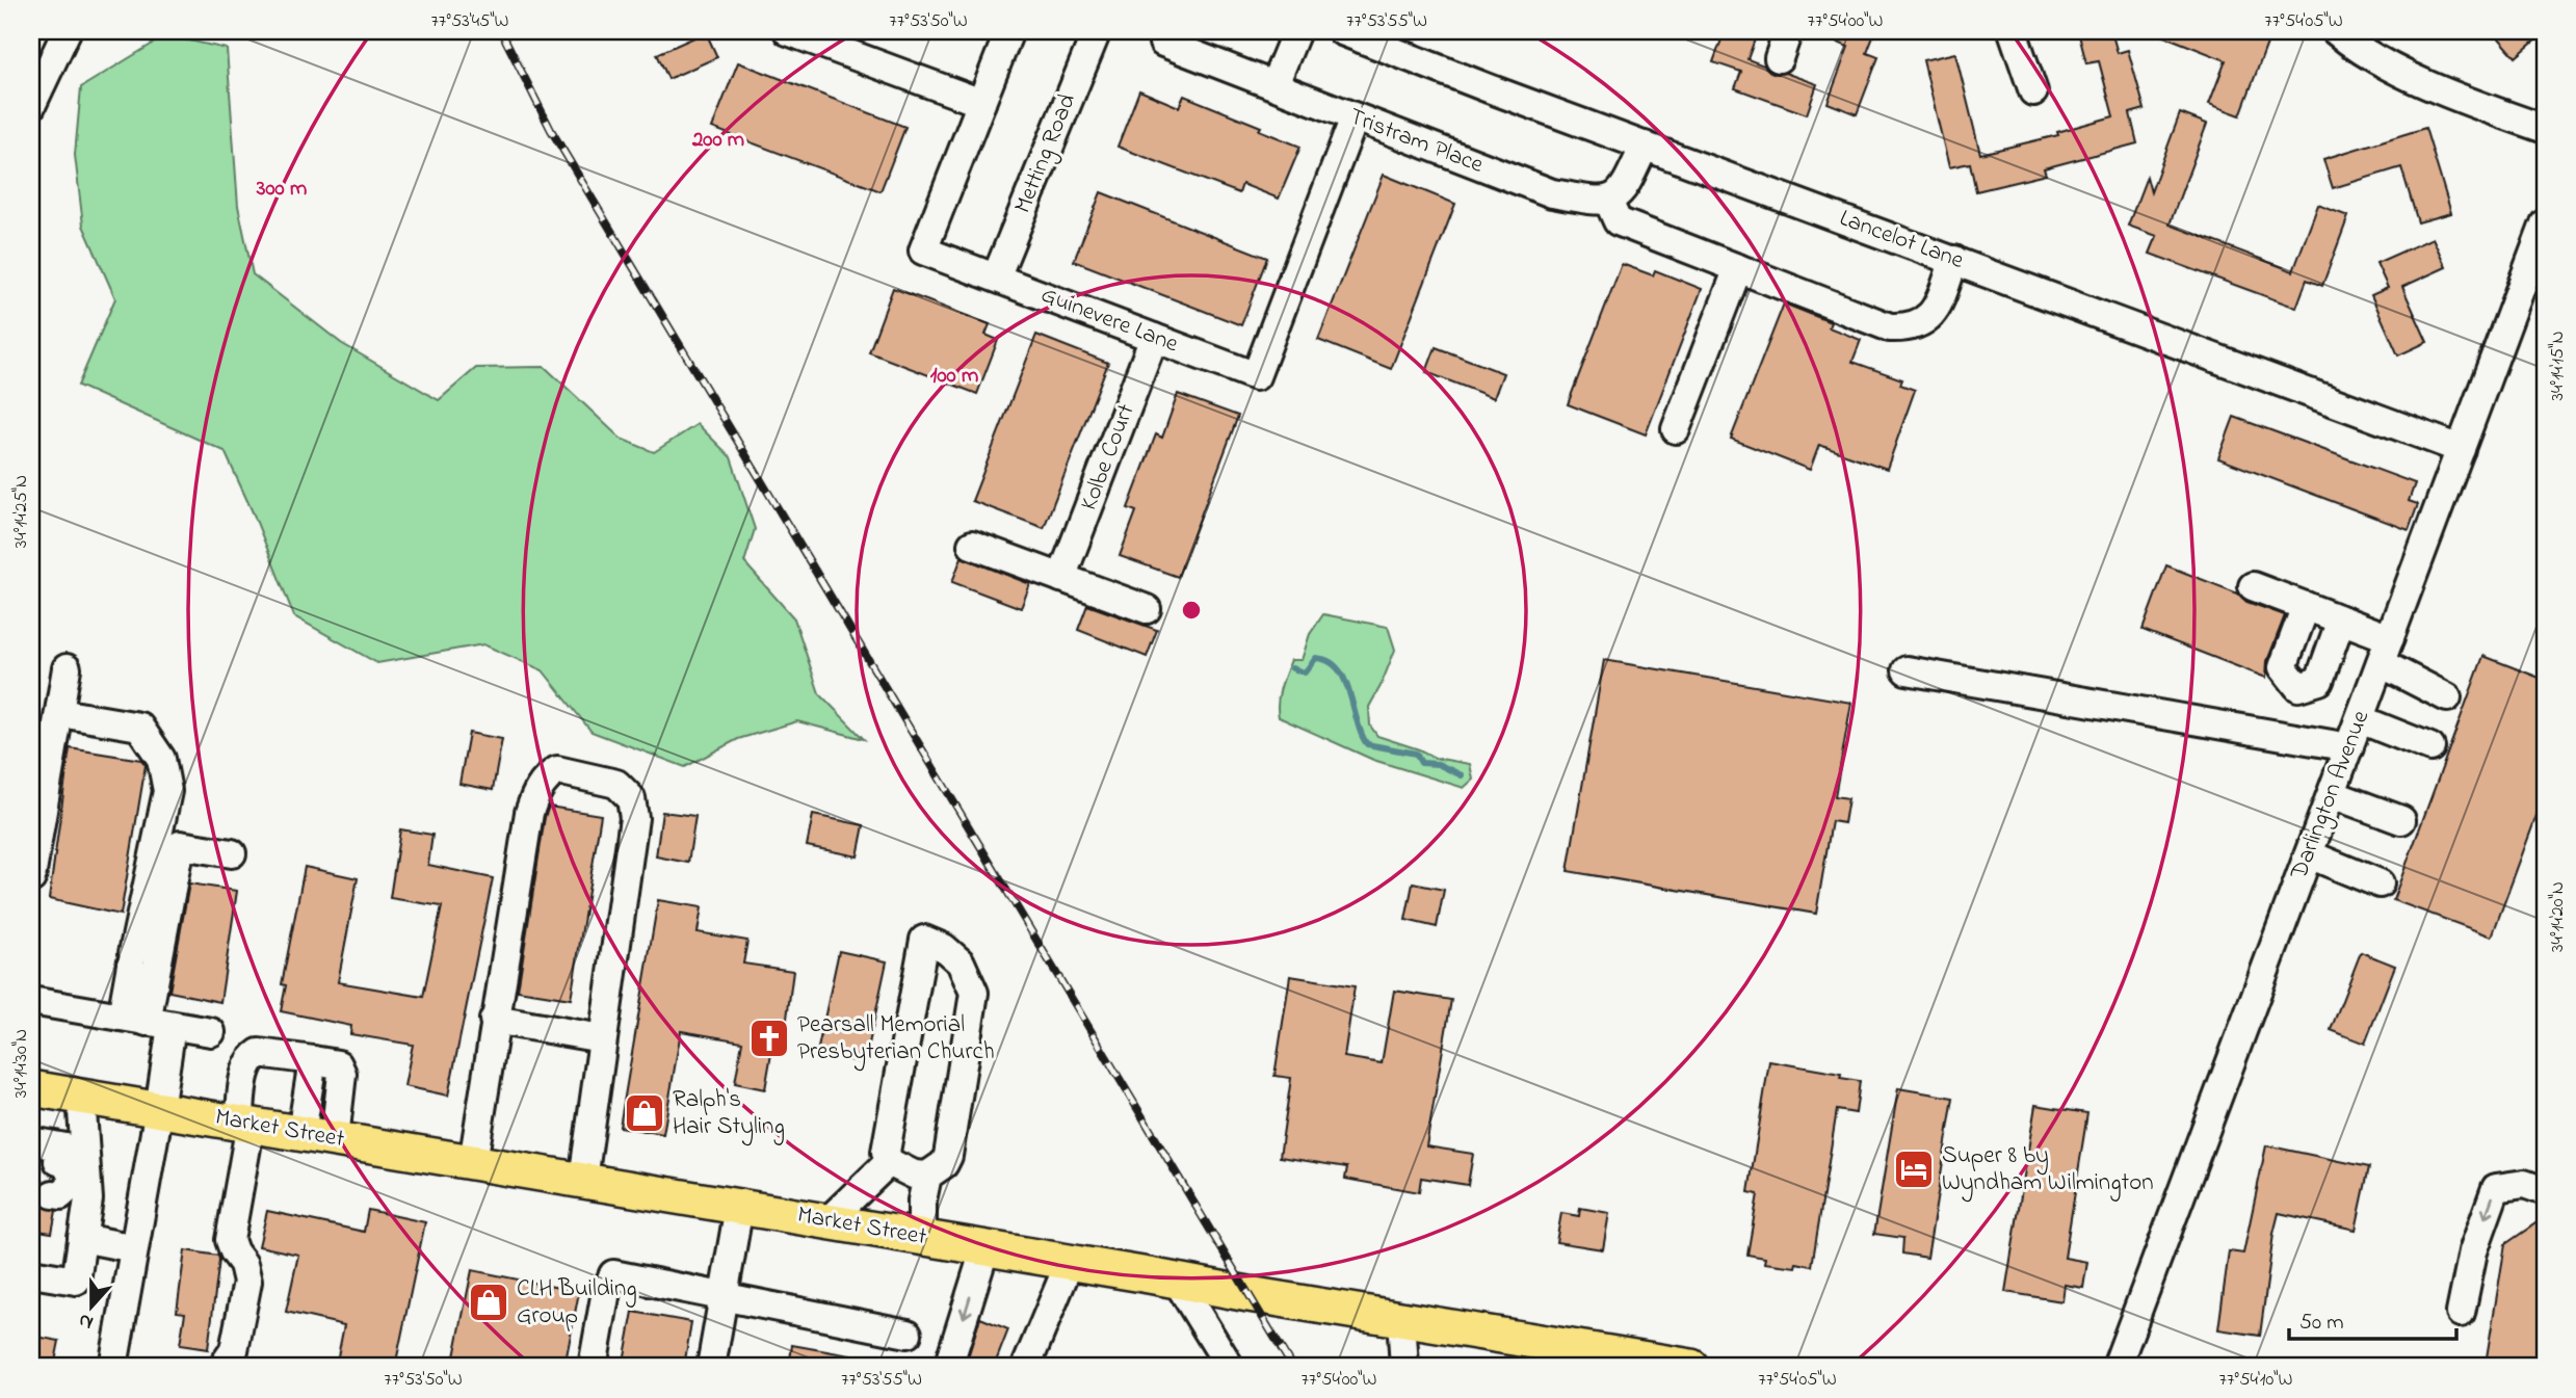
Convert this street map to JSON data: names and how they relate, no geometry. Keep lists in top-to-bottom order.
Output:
{
  "streets": {
    "main road": ["Market Street"],
    "street": [
      "Tristram Place",
      "Metting Road",
      "Lancelot Lane",
      "Guinevere Lane",
      "Kolbe Court",
      "Darlington Avenue"
    ]
  },
  "crossings": [
    ["Tristram Place", "Guinevere Lane"],
    ["Metting Road", "Guinevere Lane"],
    ["Lancelot Lane", "Darlington Avenue"],
    ["Guinevere Lane", "Kolbe Court"]
  ],
  "places": {
    "church": ["Pearsall Memorial Presbyterian Church"],
    "shop": ["Ralph's Hair Styling", "CLH Building Group"],
    "hotel": ["Super 8 by Wyndham Wilmington"]
  },
  "scale_bar": "50 m",
  "north": "bottom",
  "coordinates": [
    "77°53'45\"W",
    "77°53'50\"W",
    "77°53'55\"W",
    "77°54'00\"W",
    "77°54'05\"W",
    "34°14'15\"N",
    "34°14'25\"N",
    "34°14'20\"N",
    "34°14'30\"N",
    "77°54'10\"W"
  ],
  "rings": ["200 m", "300 m", "100 m"]
}
